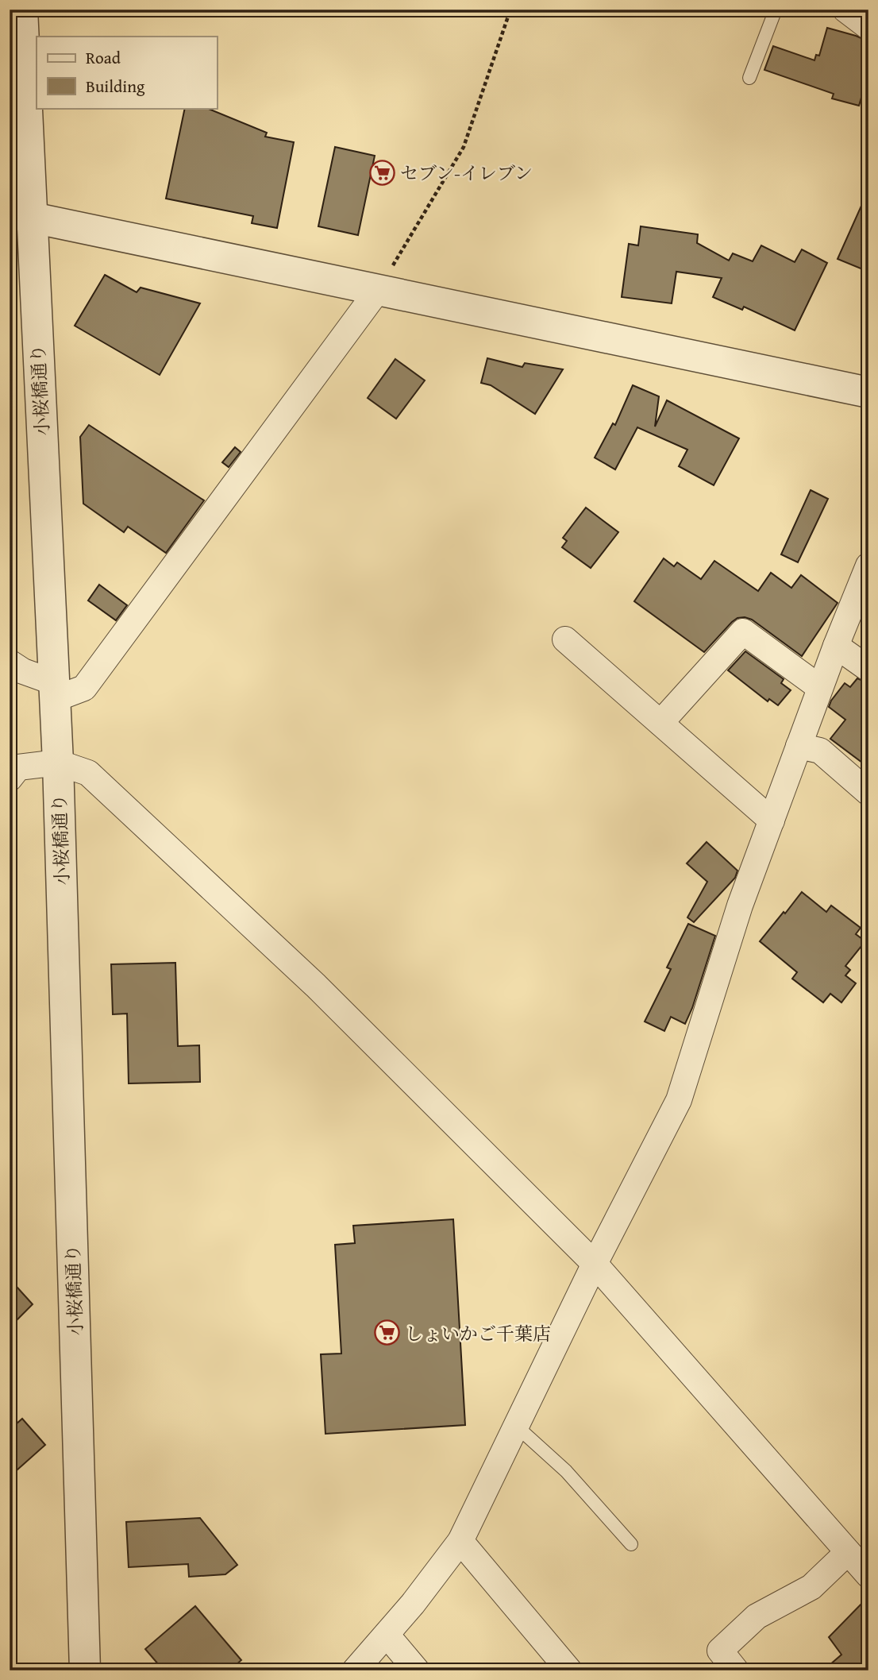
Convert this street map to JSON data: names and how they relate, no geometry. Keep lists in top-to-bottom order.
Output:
{
  "streets": {
    "street": ["小桜橋通り"]
  },
  "places": {
    "supermarket": ["セブン-イレブン", "しょいかご千葉店"]
  },
  "legend": ["Road", "Building"]
}
